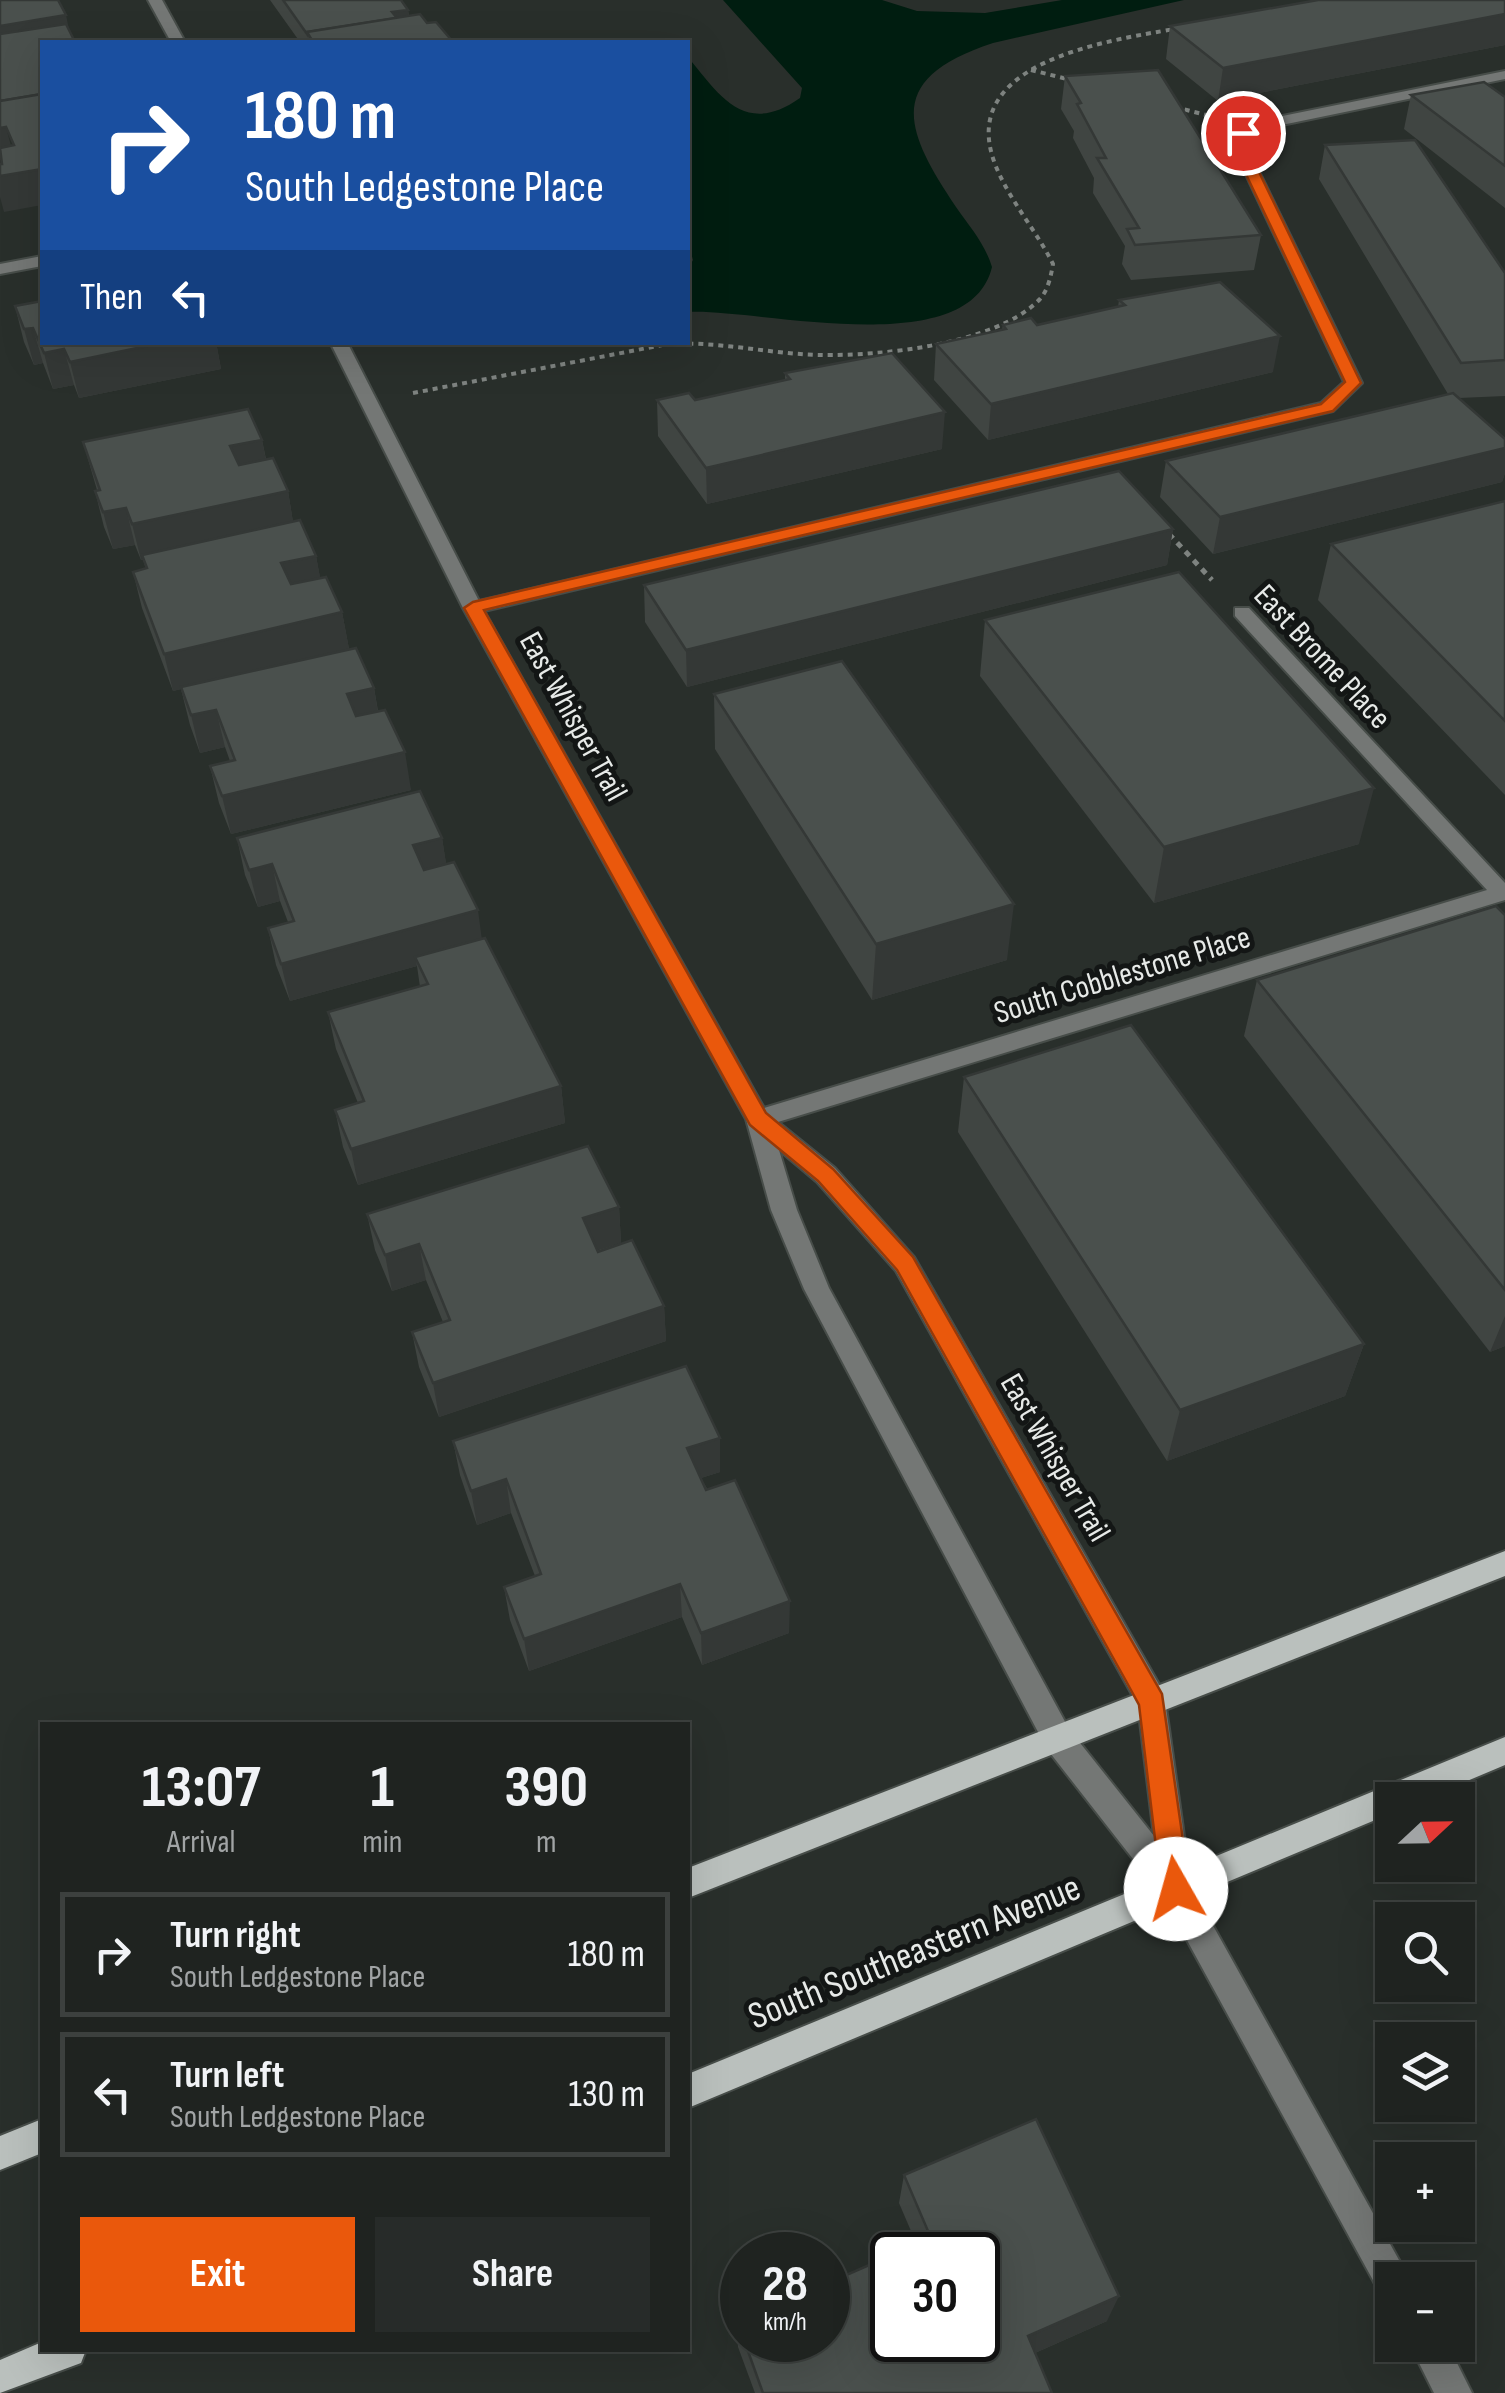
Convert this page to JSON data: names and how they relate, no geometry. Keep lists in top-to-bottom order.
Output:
{
  "streets": {
    "main road": ["South Southeastern Avenue"],
    "street": ["East Brome Place", "East Whisper Trail", "South Cobblestone Place"]
  },
  "crossings": [
    ["East Brome Place", "South Cobblestone Place"],
    ["East Whisper Trail", "South Cobblestone Place"],
    ["East Whisper Trail", "South Southeastern Avenue"]
  ],
  "north": "right",
  "page": {
    "turn": ["180 m", "South Ledgestone Place"],
    "then": "Then",
    "eta": [
      "13:07",
      "Arrival",
      "1",
      "min",
      "390",
      "m"
    ],
    "map_buttons": ["+", "−"],
    "list": [
      {
        "name": "Turn right",
        "note": "South Ledgestone Place",
        "value": "180 m"
      },
      {
        "name": "Turn left",
        "note": "South Ledgestone Place",
        "value": "130 m"
      }
    ],
    "buttons": ["Exit", "Share"],
    "speed": "28 km/h",
    "limit": "30"
  }
}
